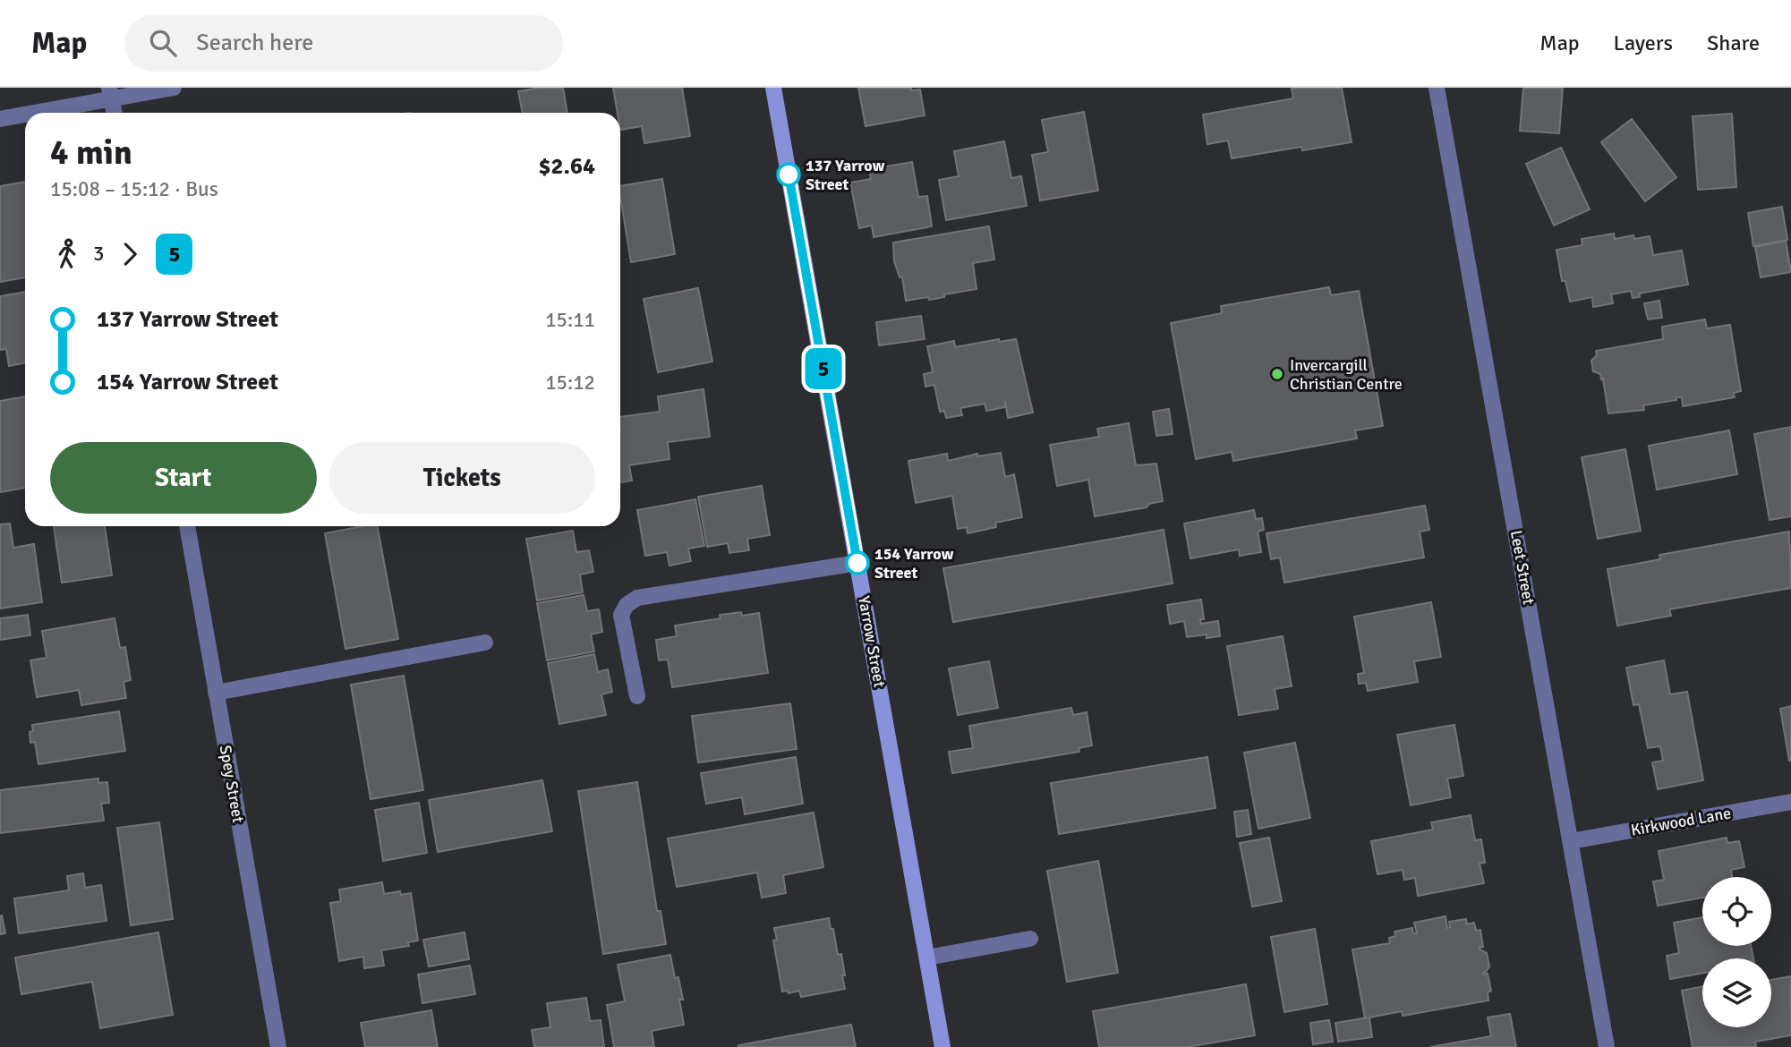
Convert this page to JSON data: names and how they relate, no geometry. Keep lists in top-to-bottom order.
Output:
{
  "streets": {
    "main road": ["Yarrow Street"],
    "street": ["Leet Street", "Spey Street", "Kirkwood Lane"]
  },
  "crossings": [
    ["Leet Street", "Kirkwood Lane"]
  ],
  "places": ["137 Yarrow Street", "Invercargill Christian Centre", "154 Yarrow Street"],
  "lines": ["bus line 5"],
  "page": {
    "header": "Map",
    "search": "Search here",
    "nav": ["Map", "Layers", "Share"],
    "on_map": "5",
    "heading": ["4 min", "15:08 – 15:12 · Bus", "$2.64"],
    "legs": ["3", "5"],
    "list": [
      {
        "name": "137 Yarrow Street",
        "value": "15:11"
      },
      {
        "name": "154 Yarrow Street",
        "value": "15:12"
      }
    ],
    "buttons": ["Start", "Tickets"]
  }
}
